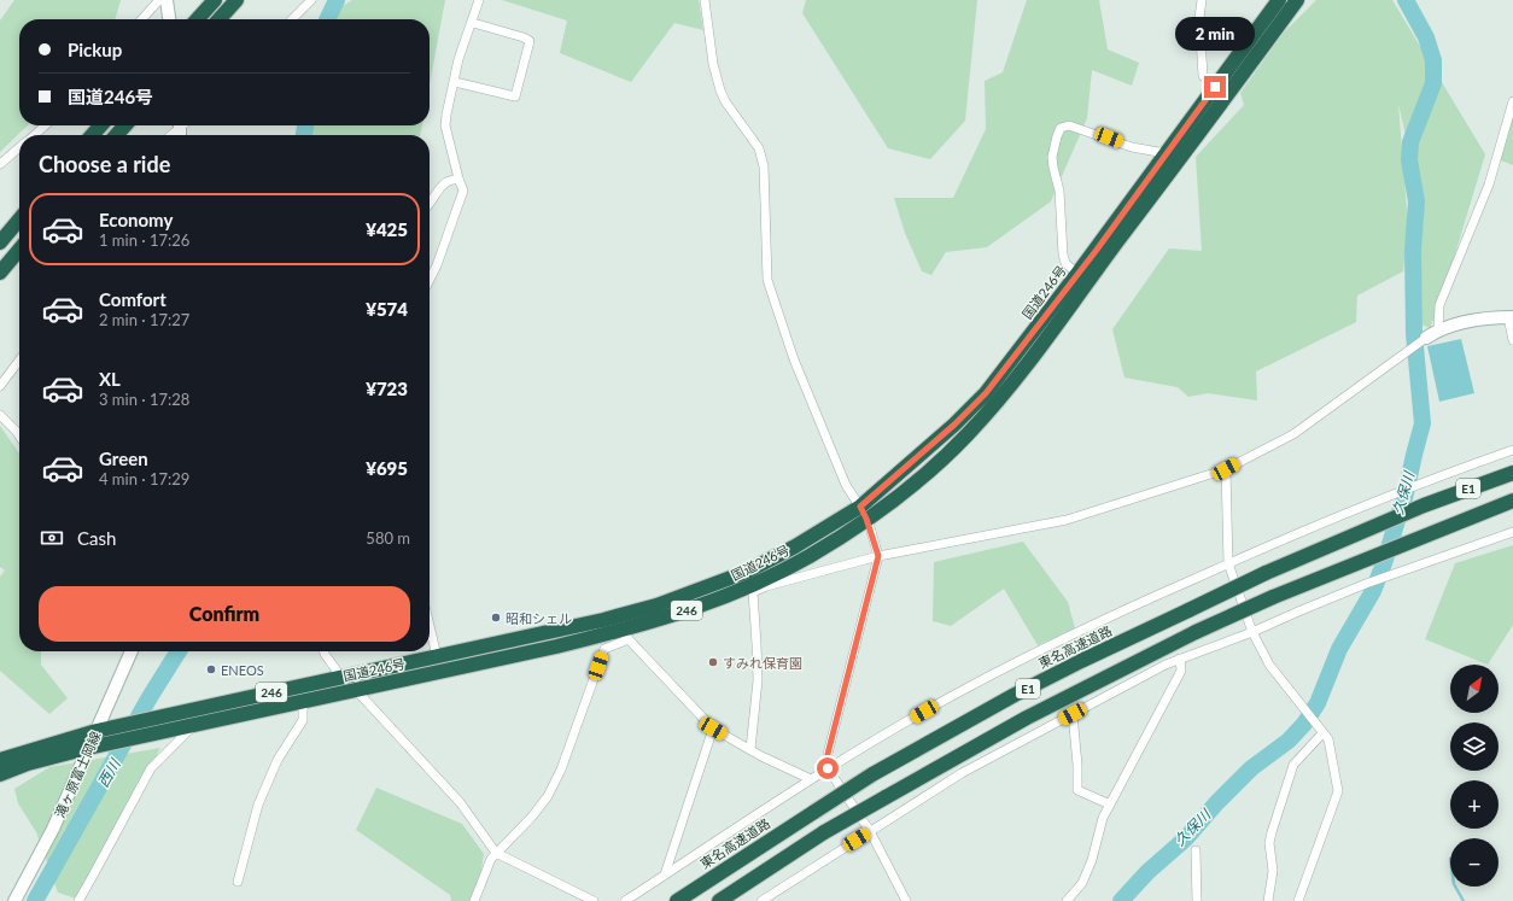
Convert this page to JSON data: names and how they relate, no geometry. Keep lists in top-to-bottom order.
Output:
{
  "streets": {
    "highway": [
      "国道246号",
      "E1",
      "246",
      "東名高速道路"
    ],
    "main road": ["滝ヶ原富士岡線"]
  },
  "crossings": [
    ["国道246号", "滝ヶ原富士岡線"]
  ],
  "water": ["久保川", "西川"],
  "places": ["昭和シェル", "すみれ保育園", "ENEOS"],
  "north": "top right",
  "page": {
    "bubble": "2 min",
    "banner": ["Pickup", "国道246号"],
    "heading": "Choose a ride",
    "list": [
      {
        "name": "Economy",
        "note": "1 min · 17:26",
        "value": "¥425"
      },
      {
        "name": "Comfort",
        "note": "2 min · 17:27",
        "value": "¥574"
      },
      {
        "name": "XL",
        "note": "3 min · 17:28",
        "value": "¥723"
      },
      {
        "name": "Green",
        "note": "4 min · 17:29",
        "value": "¥695"
      }
    ],
    "pay": ["Cash", "580 m"],
    "buttons": "Confirm",
    "map_buttons": ["+", "−"]
  }
}
